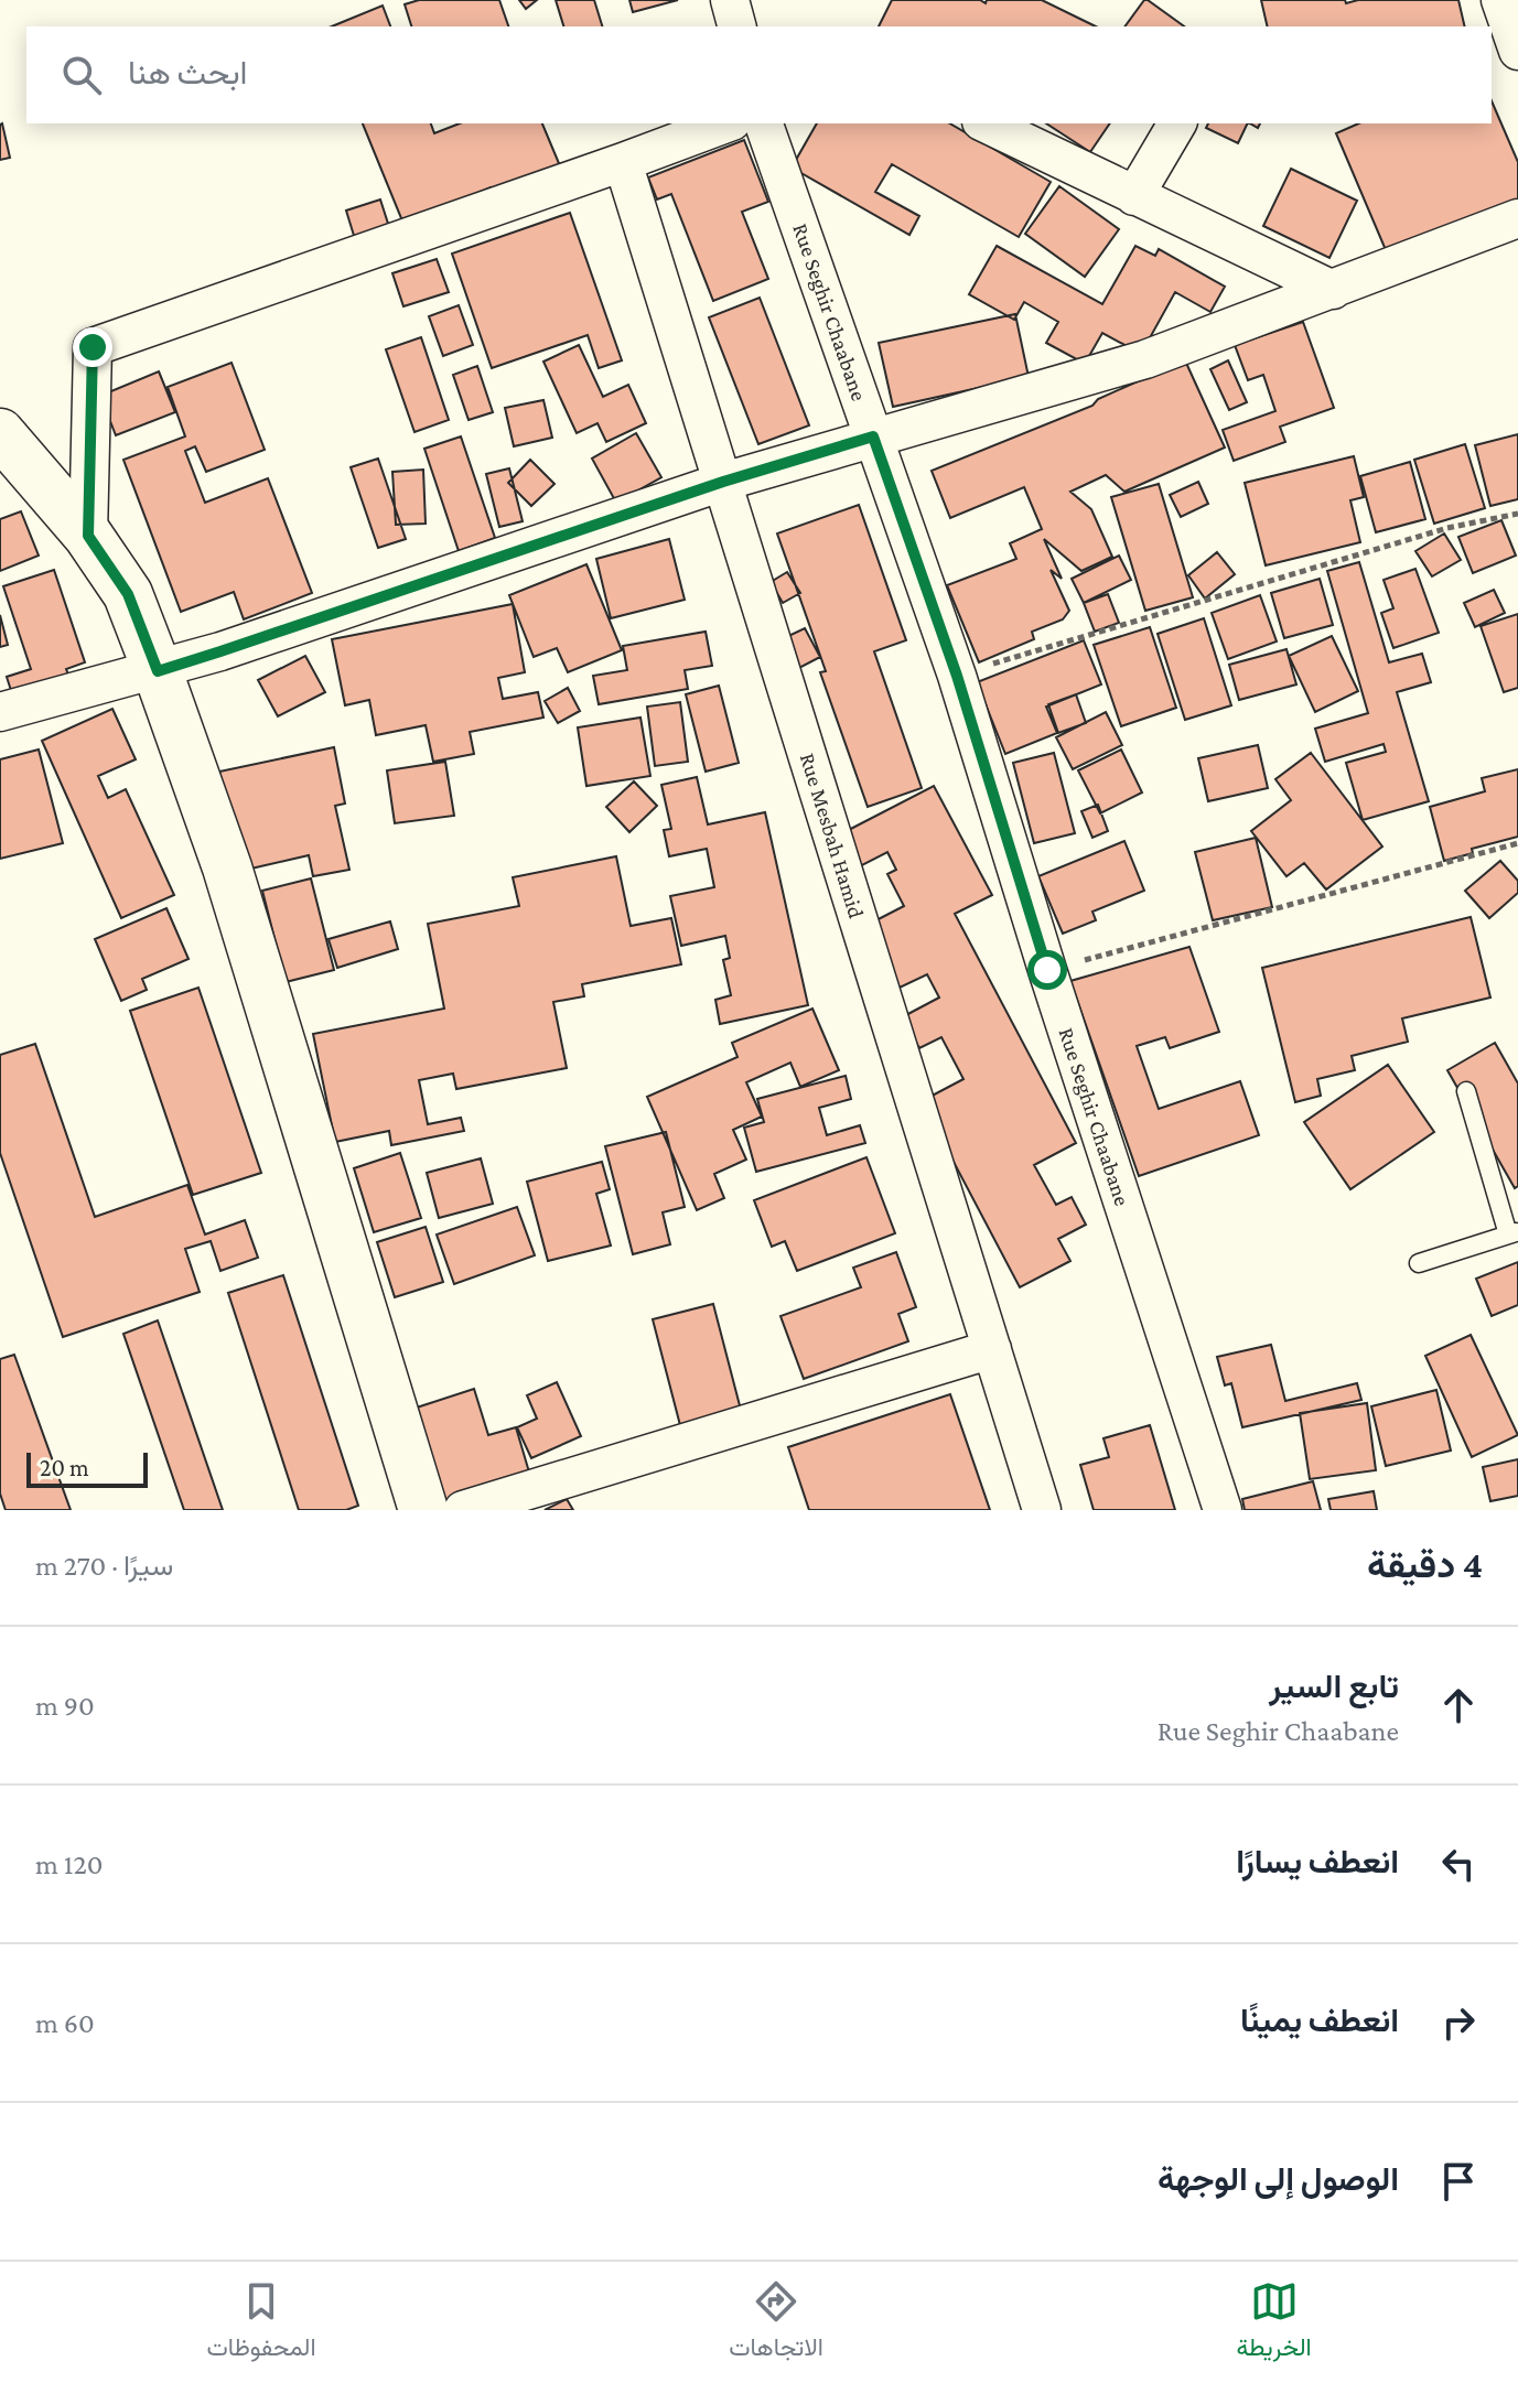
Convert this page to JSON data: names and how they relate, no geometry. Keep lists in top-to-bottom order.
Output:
{
  "streets": {
    "street": ["Rue Seghir Chaabane", "Rue Mesbah Hamid"]
  },
  "scale_bar": "20 m",
  "page": {
    "search": "ابحث هنا",
    "scale": "20 m",
    "heading": ["4 دقيقة", "سيرًا · 270 m"],
    "list": [
      ["تابع السير", "Rue Seghir Chaabane", "90 m"],
      ["انعطف يسارًا", "120 m"],
      ["انعطف يمينًا", "60 m"],
      "الوصول إلى الوجهة"
    ],
    "nav": ["الخريطة", "الاتجاهات", "المحفوظات"]
  }
}
